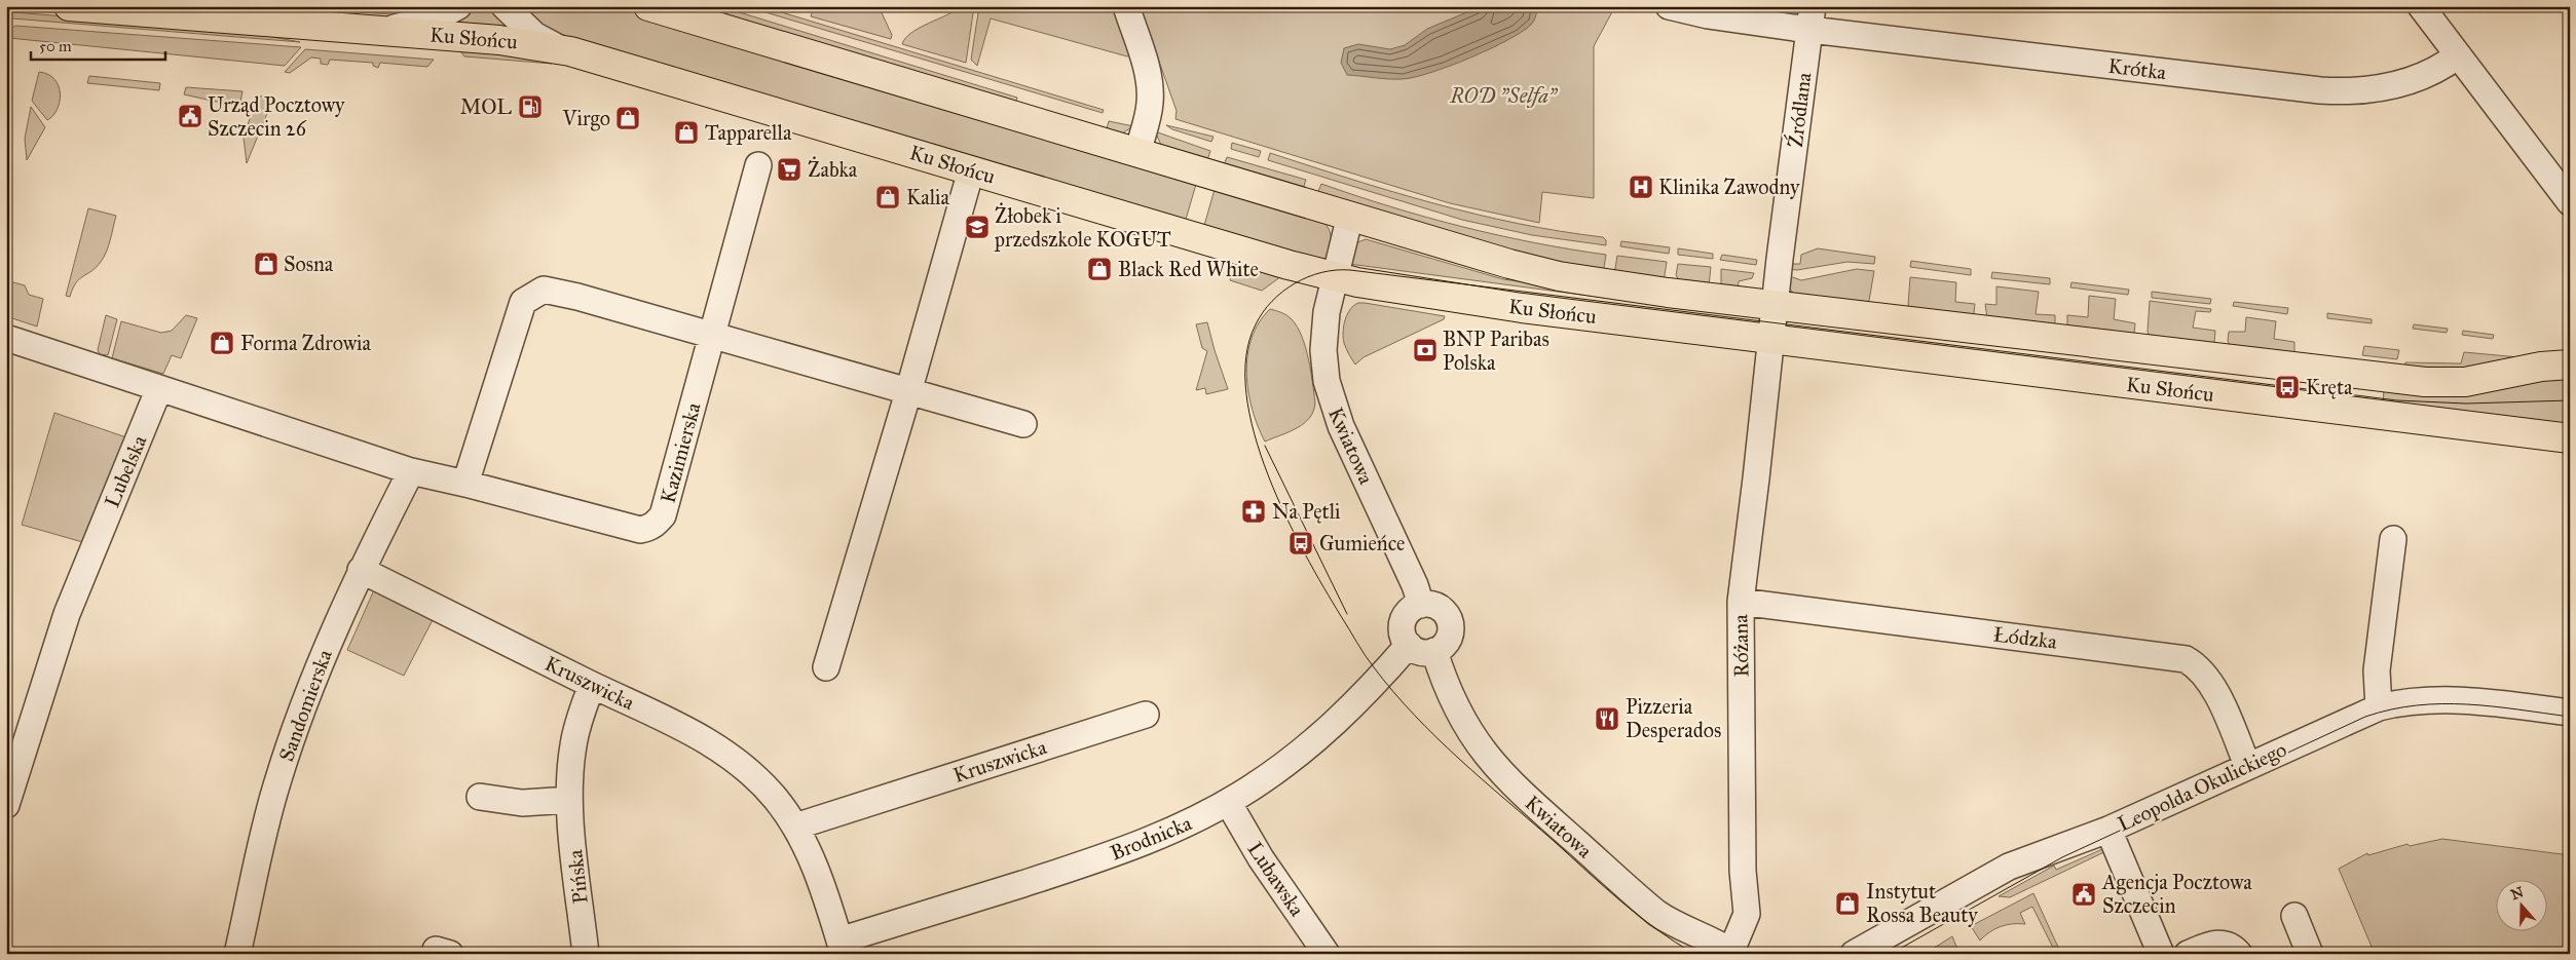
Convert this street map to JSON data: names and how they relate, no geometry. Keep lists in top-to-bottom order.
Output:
{
  "streets": {
    "main road": ["Ku Słońcu"],
    "street": [
      "Krótka",
      "Źródlana",
      "Kwiatowa",
      "Kazimierska",
      "Lubelska",
      "Łódzka",
      "Różana",
      "Kruszwicka",
      "Sandomierska",
      "Leopolda Okulickiego",
      "Brodnicka",
      "Pińska",
      "Lubawska"
    ]
  },
  "crossings": [
    ["Ku Słońcu", "Źródlana"],
    ["Ku Słońcu", "Kwiatowa"],
    ["Ku Słońcu", "Różana"],
    ["Krótka", "Źródlana"],
    ["Kwiatowa", "Różana"],
    ["Kwiatowa", "Brodnicka"],
    ["Kazimierska", "Sandomierska"],
    ["Łódzka", "Różana"],
    ["Łódzka", "Leopolda Okulickiego"],
    ["Kruszwicka", "Sandomierska"],
    ["Kruszwicka", "Brodnicka"],
    ["Kruszwicka", "Pińska"],
    ["Brodnicka", "Lubawska"]
  ],
  "parks": ["ROD \"Selfa\""],
  "places": {
    "fuel station": ["MOL"],
    "public building": ["Urząd Pocztowy Szczecin 26", "Agencja Pocztowa Szczecin"],
    "shop": [
      "Virgo",
      "Tapparella",
      "Kalia",
      "Sosna",
      "Black Red White",
      "Forma Zdrowia",
      "Instytut Rossa Beauty"
    ],
    "supermarket": ["Żabka"],
    "hospital": ["Klinika Zawodny"],
    "school or university": ["Żłobek i przedszkole KOGUT"],
    "bank": ["BNP Paribas Polska"],
    "bus stop": ["Kręta", "Gumieńce"],
    "pharmacy": ["Na Pętli"],
    "restaurant": ["Pizzeria Desperados"]
  },
  "scale_bar": "50 m",
  "north": "top"
}
